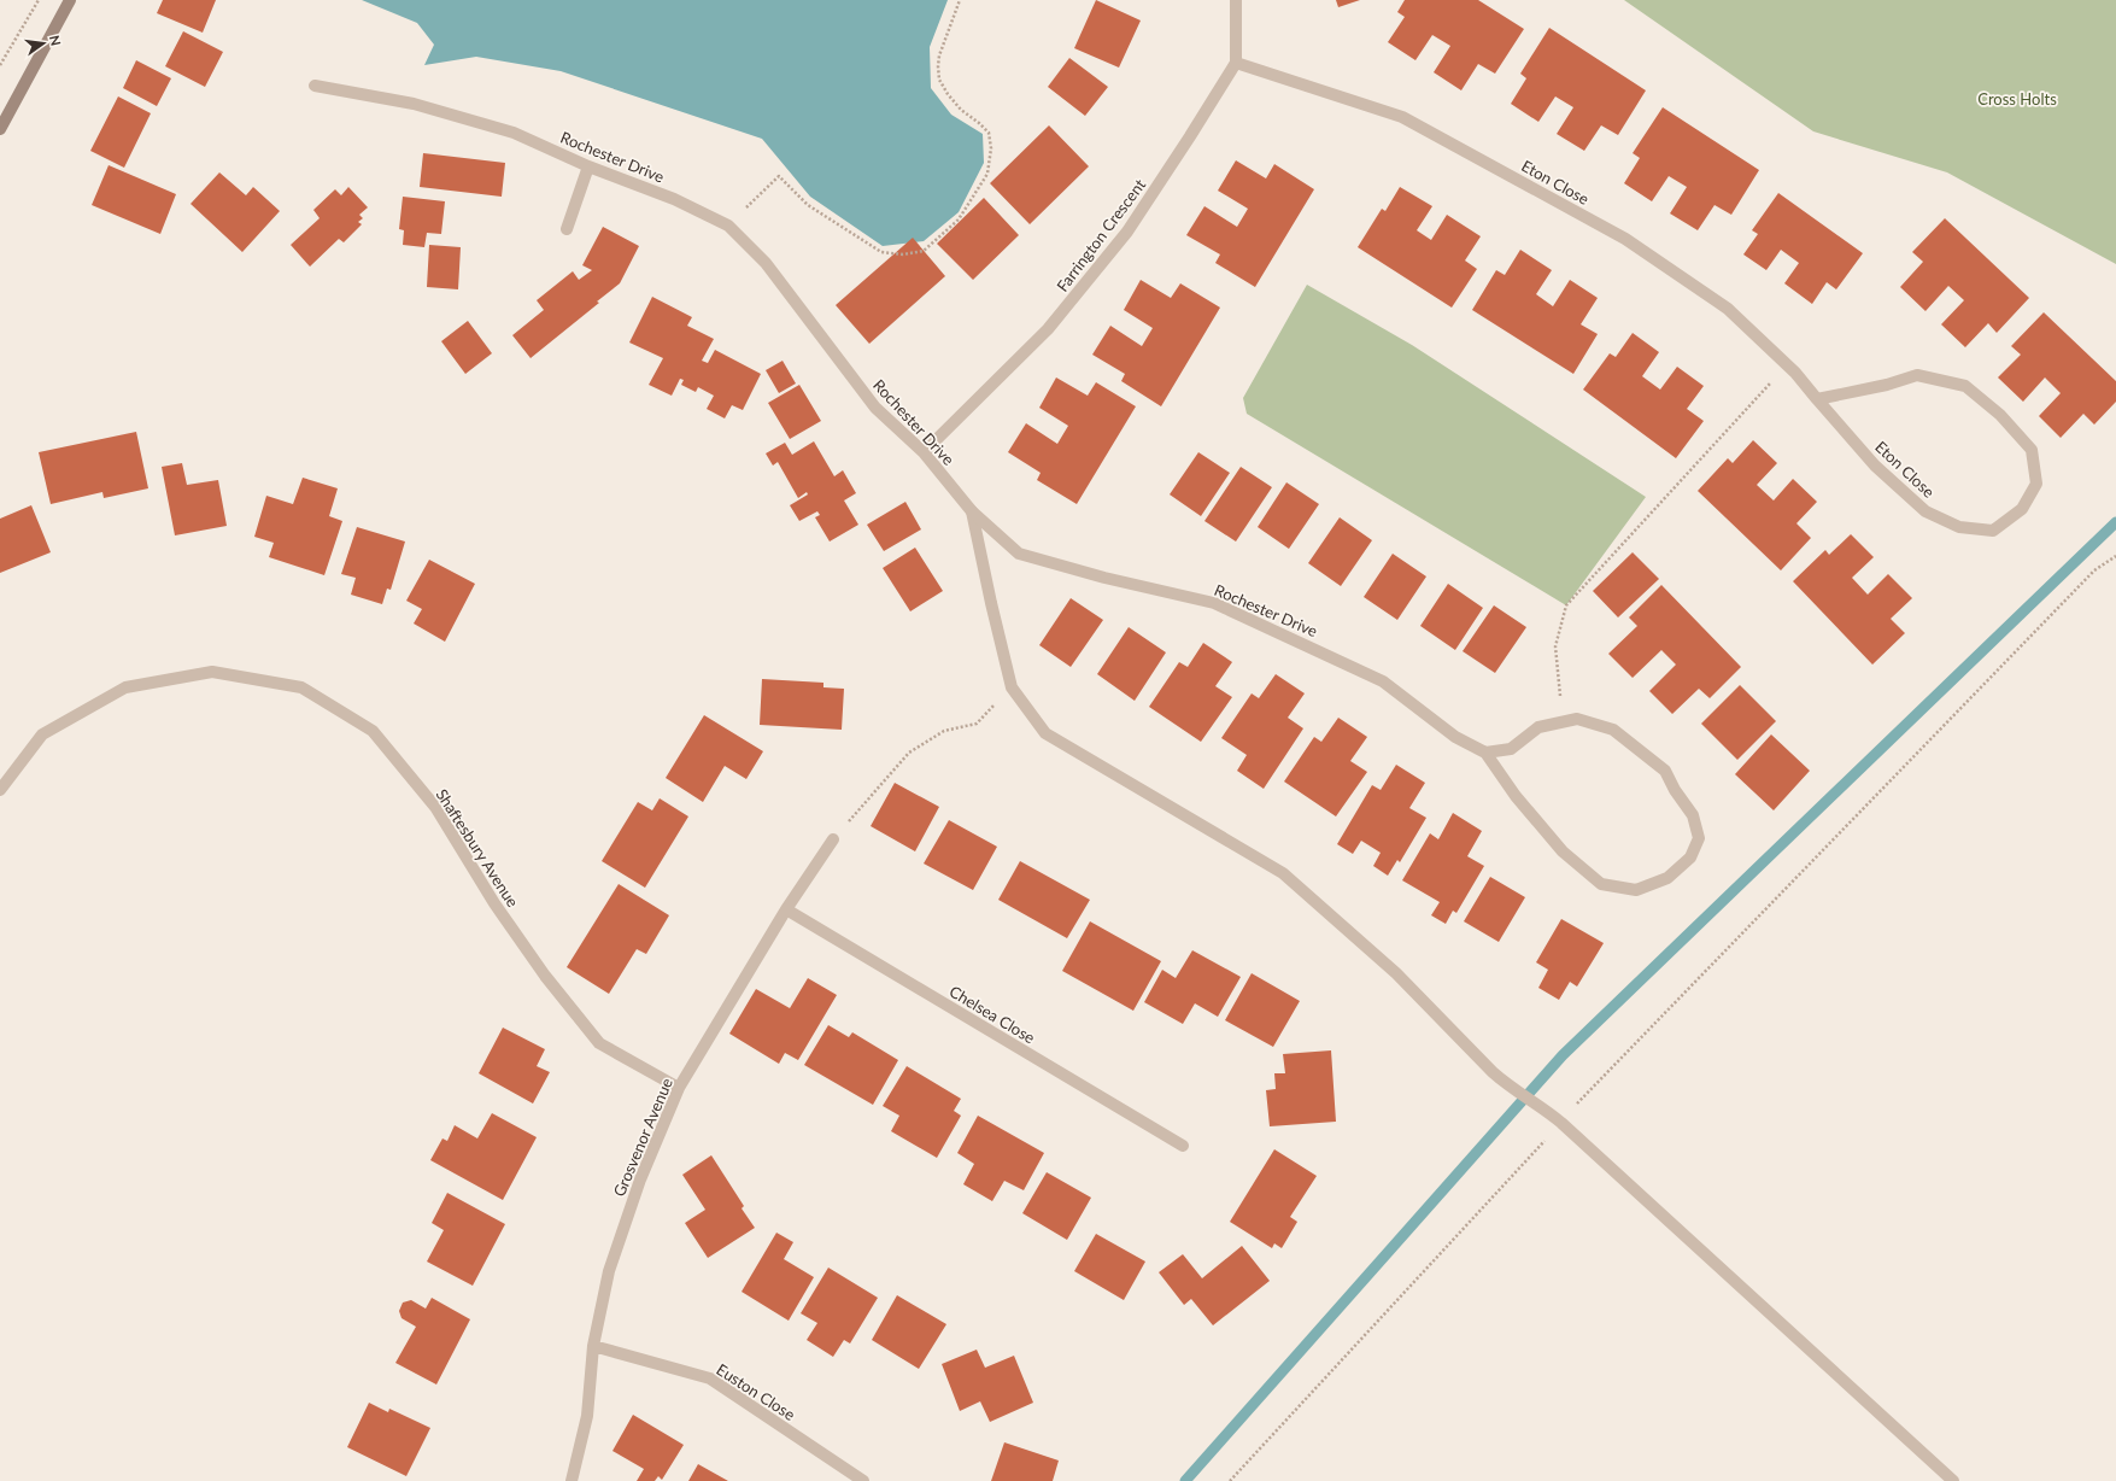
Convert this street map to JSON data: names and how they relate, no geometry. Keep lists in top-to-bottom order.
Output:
{
  "streets": {
    "street": [
      "Rochester Drive",
      "Eton Close",
      "Farrington Crescent",
      "Shaftesbury Avenue",
      "Chelsea Close",
      "Grosvenor Avenue",
      "Euston Close"
    ]
  },
  "crossings": [
    ["Rochester Drive", "Farrington Crescent"],
    ["Eton Close", "Farrington Crescent"],
    ["Shaftesbury Avenue", "Grosvenor Avenue"],
    ["Chelsea Close", "Grosvenor Avenue"],
    ["Grosvenor Avenue", "Euston Close"]
  ],
  "parks": ["Cross Holts"],
  "north": "right"
}
